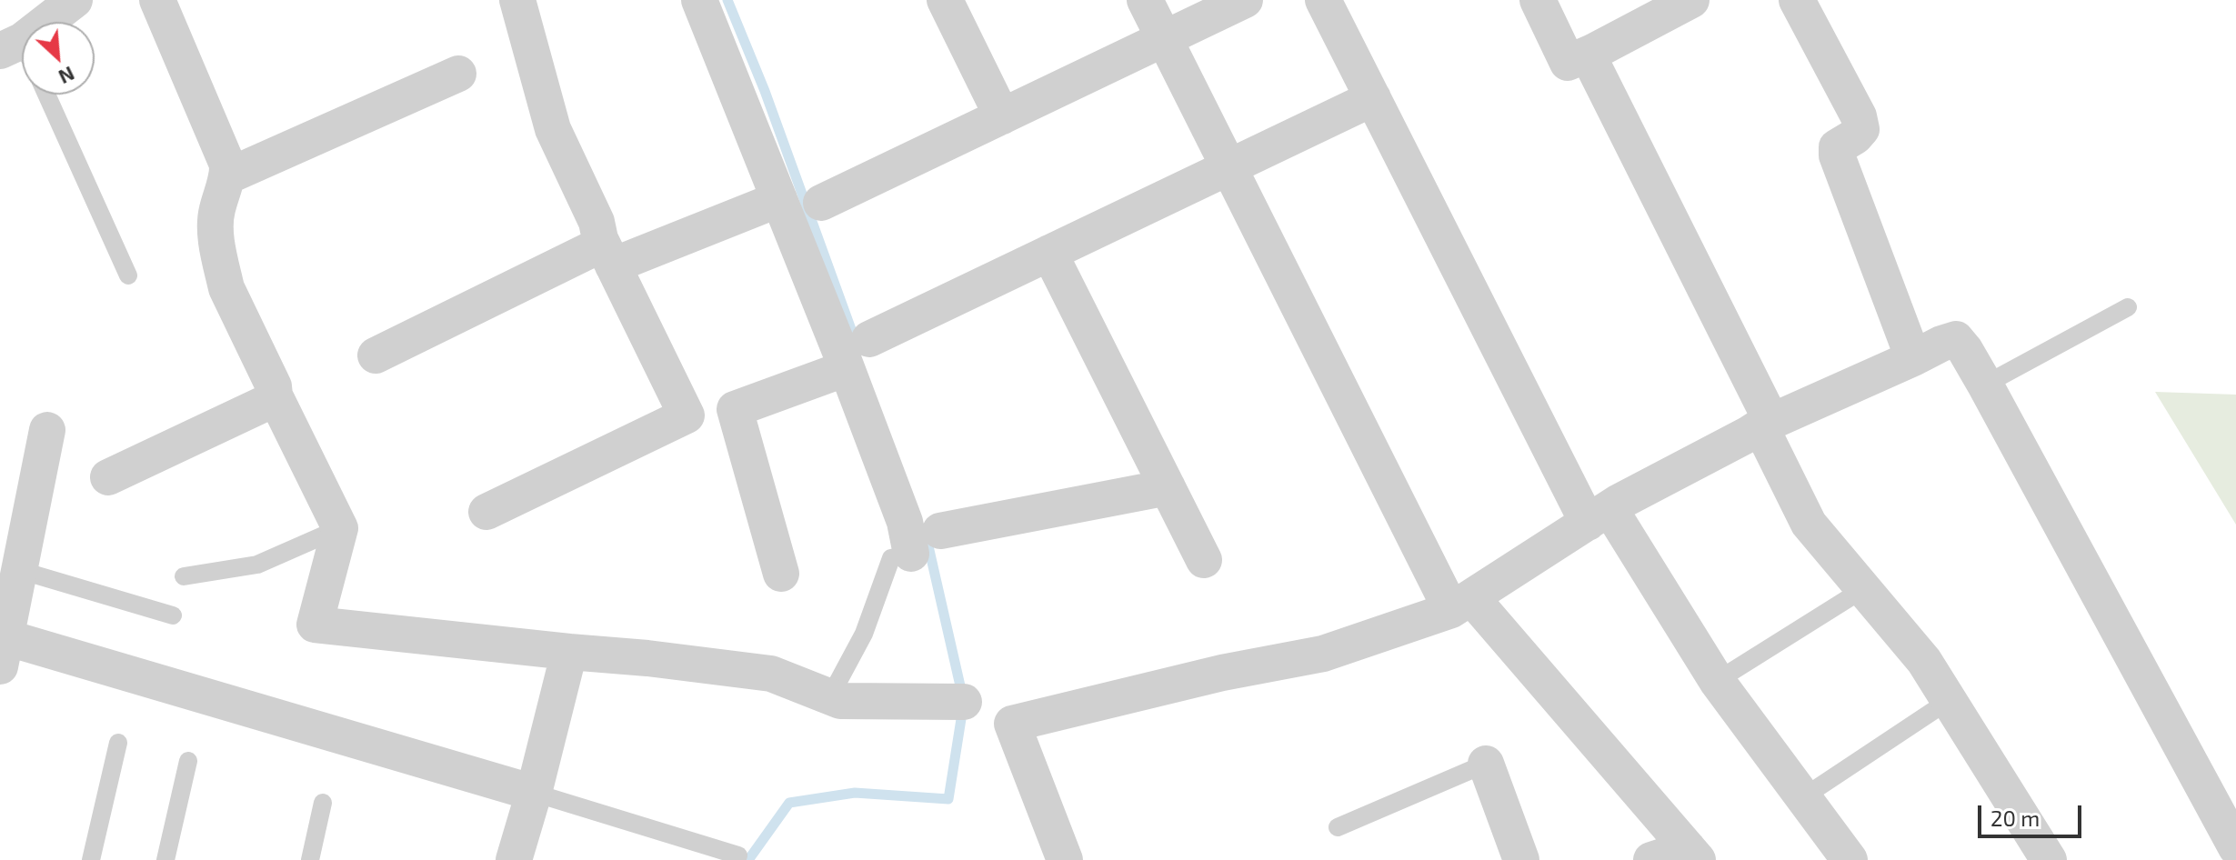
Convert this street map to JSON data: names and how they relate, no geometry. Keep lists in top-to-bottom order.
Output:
{
  "scale_bar": "20 m",
  "north": "bottom right"
}
